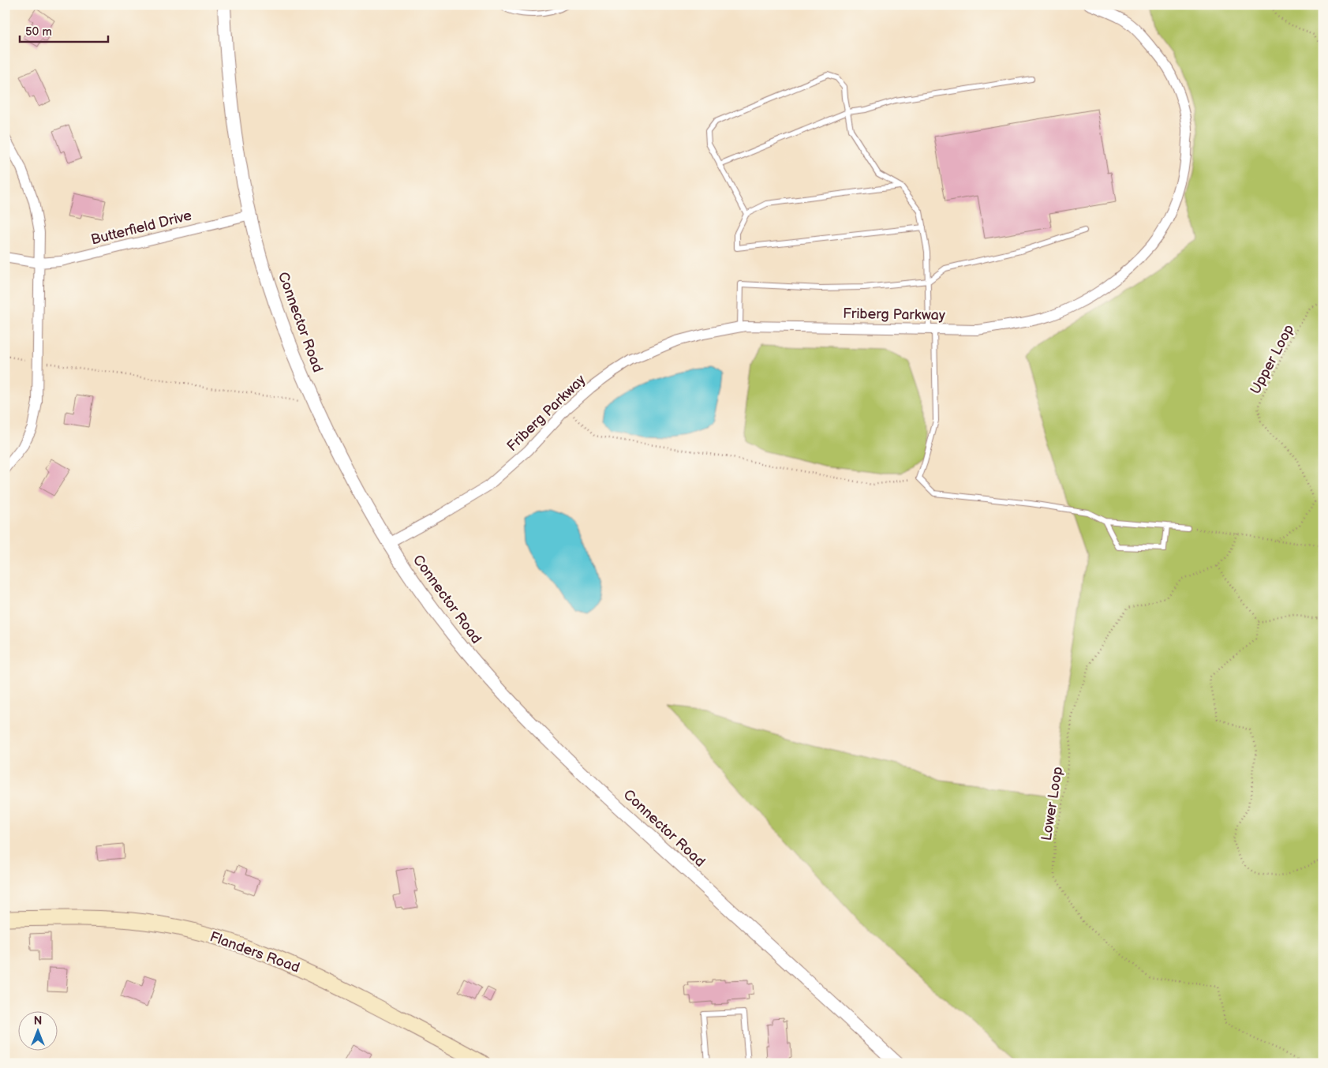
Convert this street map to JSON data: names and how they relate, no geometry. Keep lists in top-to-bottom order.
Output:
{
  "streets": {
    "main road": ["Flanders Road"],
    "street": ["Butterfield Drive", "Friberg Parkway", "Connector Road"],
    "path": ["Upper Loop", "Lower Loop"]
  },
  "crossings": [
    ["Butterfield Drive", "Connector Road"],
    ["Friberg Parkway", "Connector Road"]
  ],
  "scale_bar": "50 m",
  "north": "top"
}
